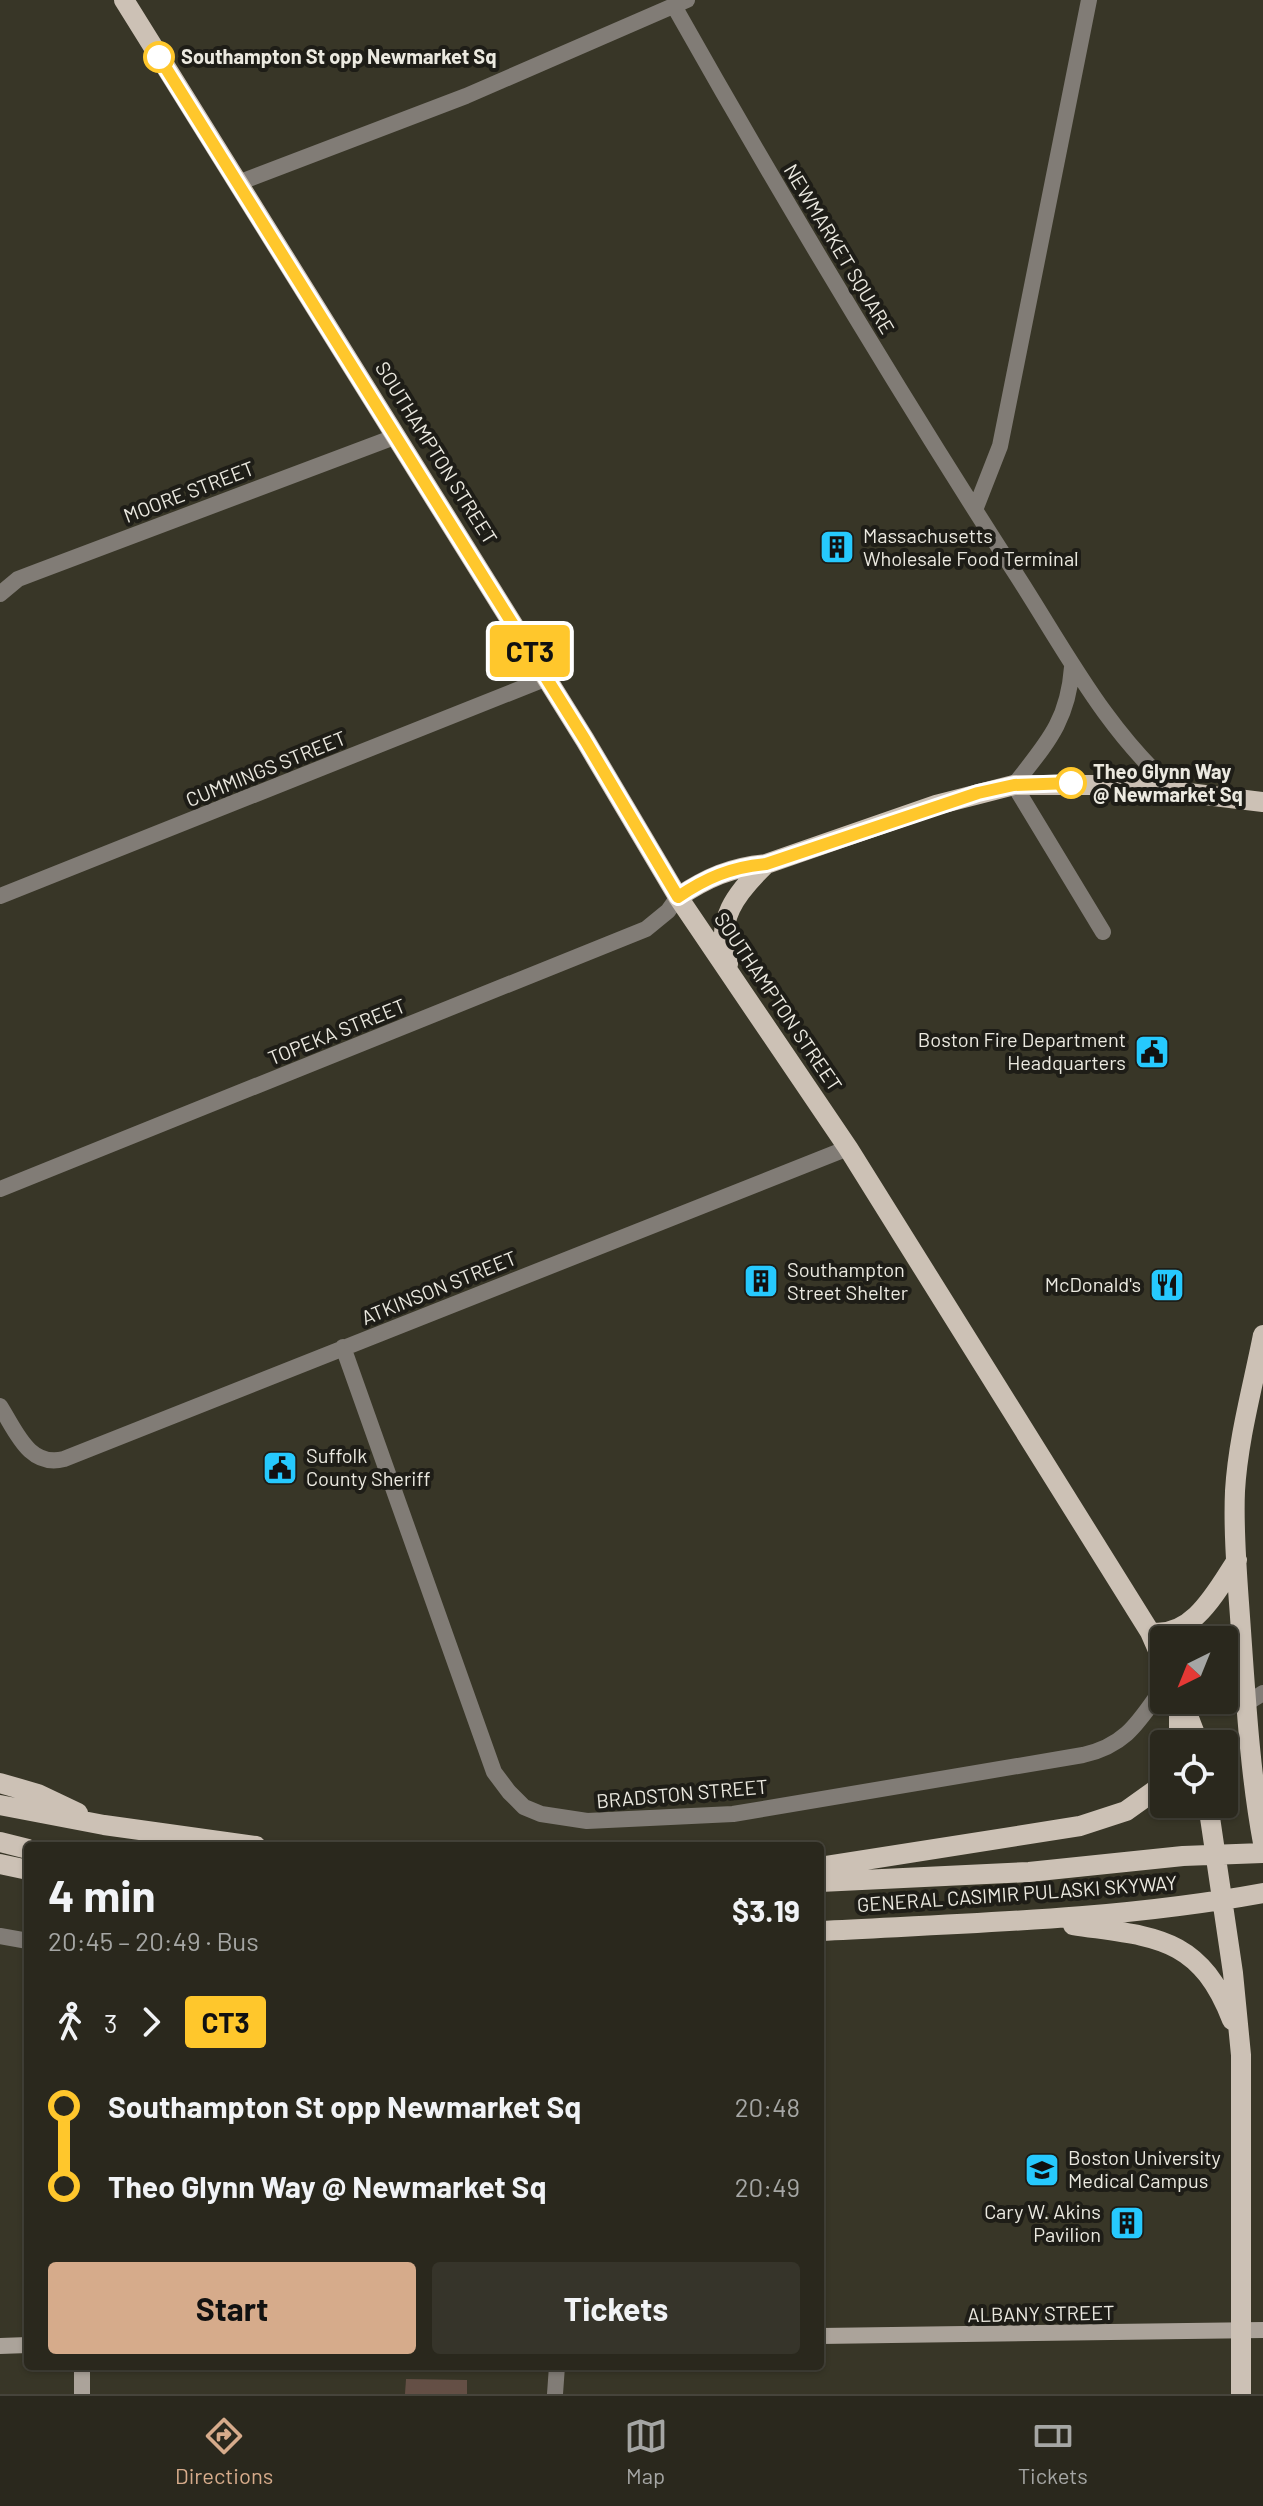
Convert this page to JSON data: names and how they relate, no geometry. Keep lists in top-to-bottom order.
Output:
{
  "streets": {
    "main road": ["SOUTHAMPTON STREET", "GENERAL CASIMIR PULASKI SKYWAY", "ALBANY STREET"],
    "street": [
      "NEWMARKET SQUARE",
      "MOORE STREET",
      "CUMMINGS STREET",
      "TOPEKA STREET",
      "ATKINSON STREET",
      "BRADSTON STREET"
    ]
  },
  "crossings": [
    ["NEWMARKET SQUARE", "SOUTHAMPTON STREET"],
    ["SOUTHAMPTON STREET", "MOORE STREET"],
    ["SOUTHAMPTON STREET", "CUMMINGS STREET"],
    ["SOUTHAMPTON STREET", "TOPEKA STREET"],
    ["SOUTHAMPTON STREET", "ATKINSON STREET"],
    ["ATKINSON STREET", "BRADSTON STREET"]
  ],
  "places": {
    "other": ["Southampton St opp Newmarket Sq", "Theo Glynn Way @ Newmarket Sq"],
    "building": ["Massachusetts Wholesale Food Terminal", "Southampton Street Shelter", "Cary W. Akins Pavilion"],
    "public building": ["Boston Fire Department Headquarters", "Suffolk County Sheriff"],
    "restaurant": ["McDonald's"],
    "school or university": ["Boston University Medical Campus"]
  },
  "lines": ["bus line CT3"],
  "north": "bottom left",
  "page": {
    "on_map": "CT3",
    "heading": ["4 min", "20:45 – 20:49 · Bus", "$3.19"],
    "legs": ["3", "CT3"],
    "list": [
      {
        "name": "Southampton St opp Newmarket Sq",
        "value": "20:48"
      },
      {
        "name": "Theo Glynn Way @ Newmarket Sq",
        "value": "20:49"
      }
    ],
    "buttons": ["Start", "Tickets"],
    "tabs": ["Directions", "Map", "Tickets"]
  }
}
